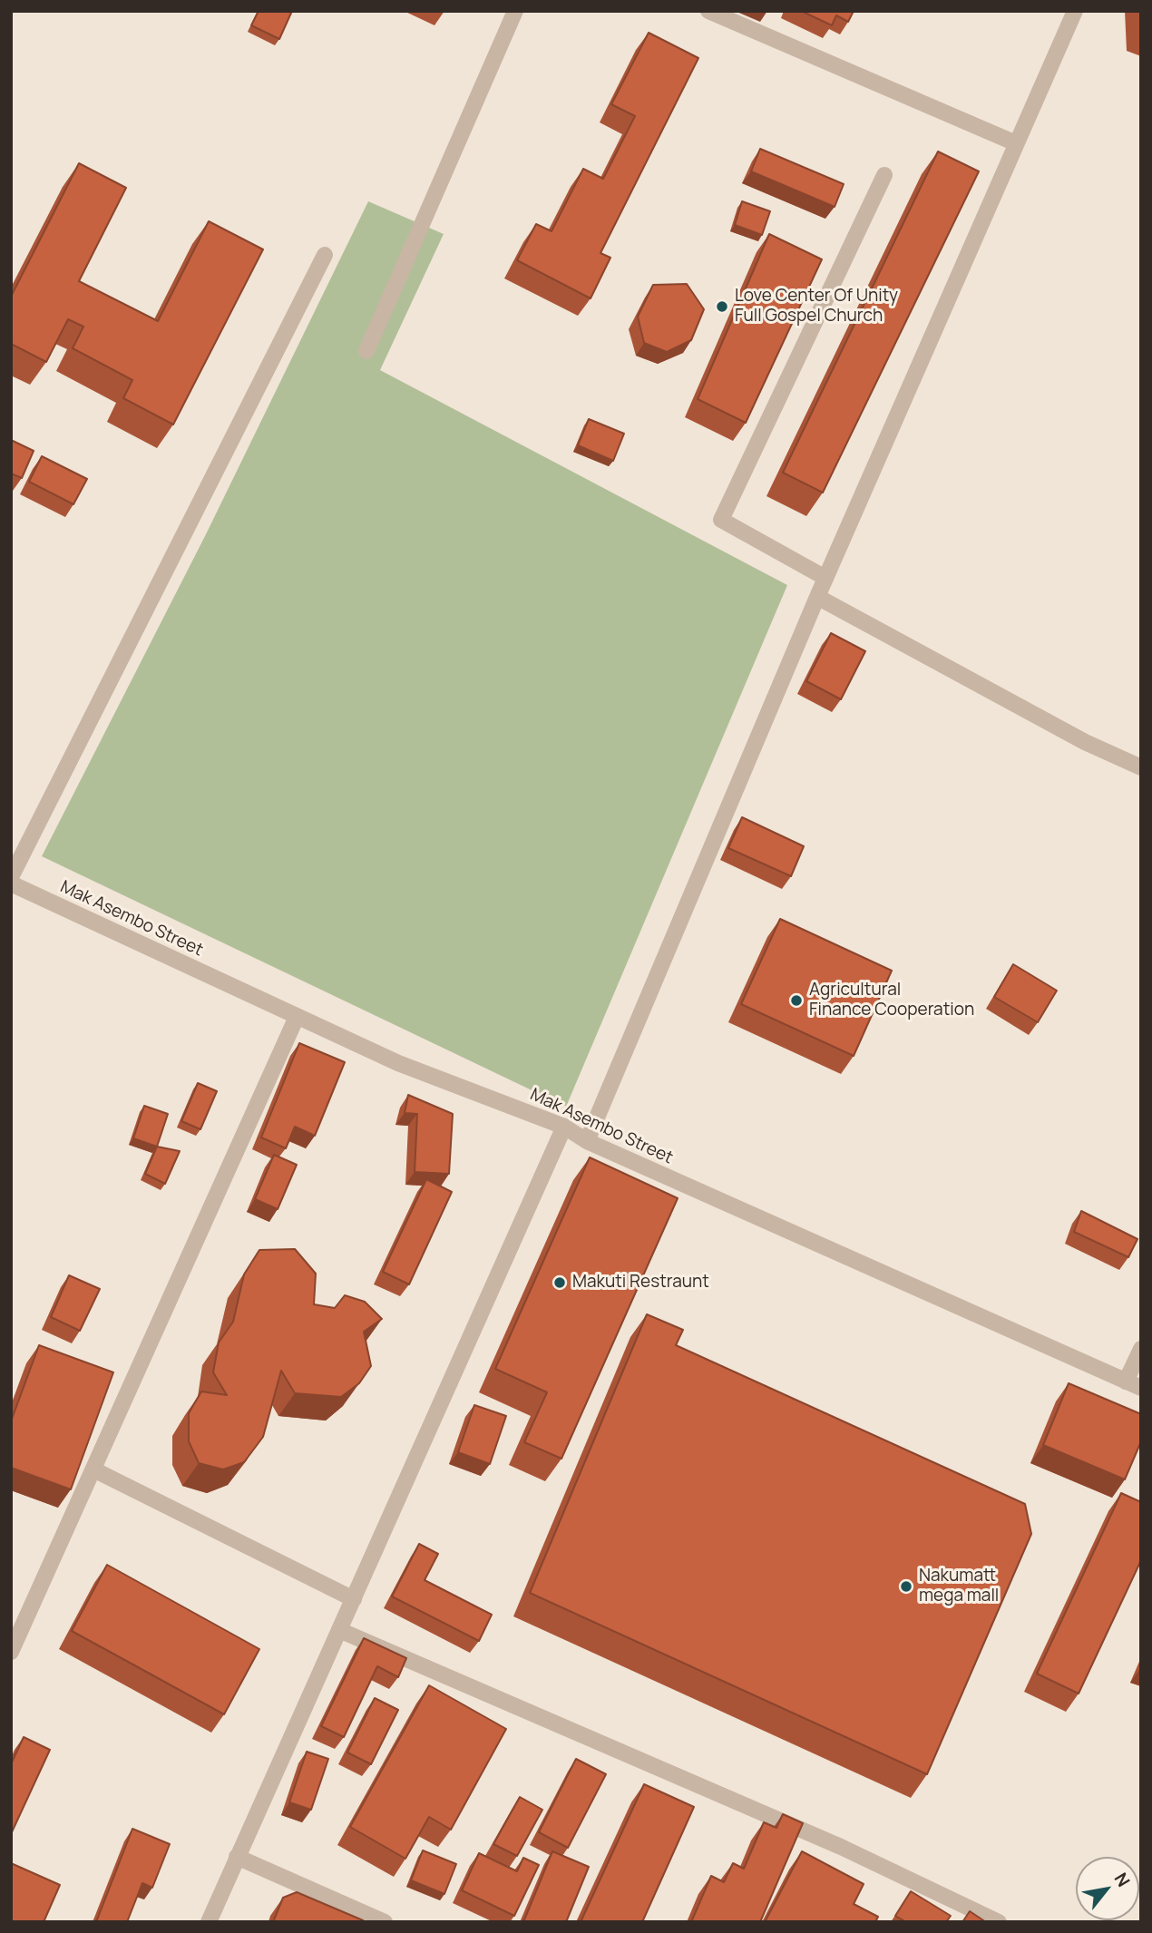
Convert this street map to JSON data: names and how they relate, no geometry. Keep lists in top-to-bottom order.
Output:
{
  "streets": {
    "street": ["Mak Asembo Street"]
  },
  "places": [
    "Love Center Of Unity Full Gospel Church",
    "Agricultural Finance Cooperation",
    "Makuti Restraunt",
    "Nakumatt mega mall"
  ],
  "north": "top right"
}
